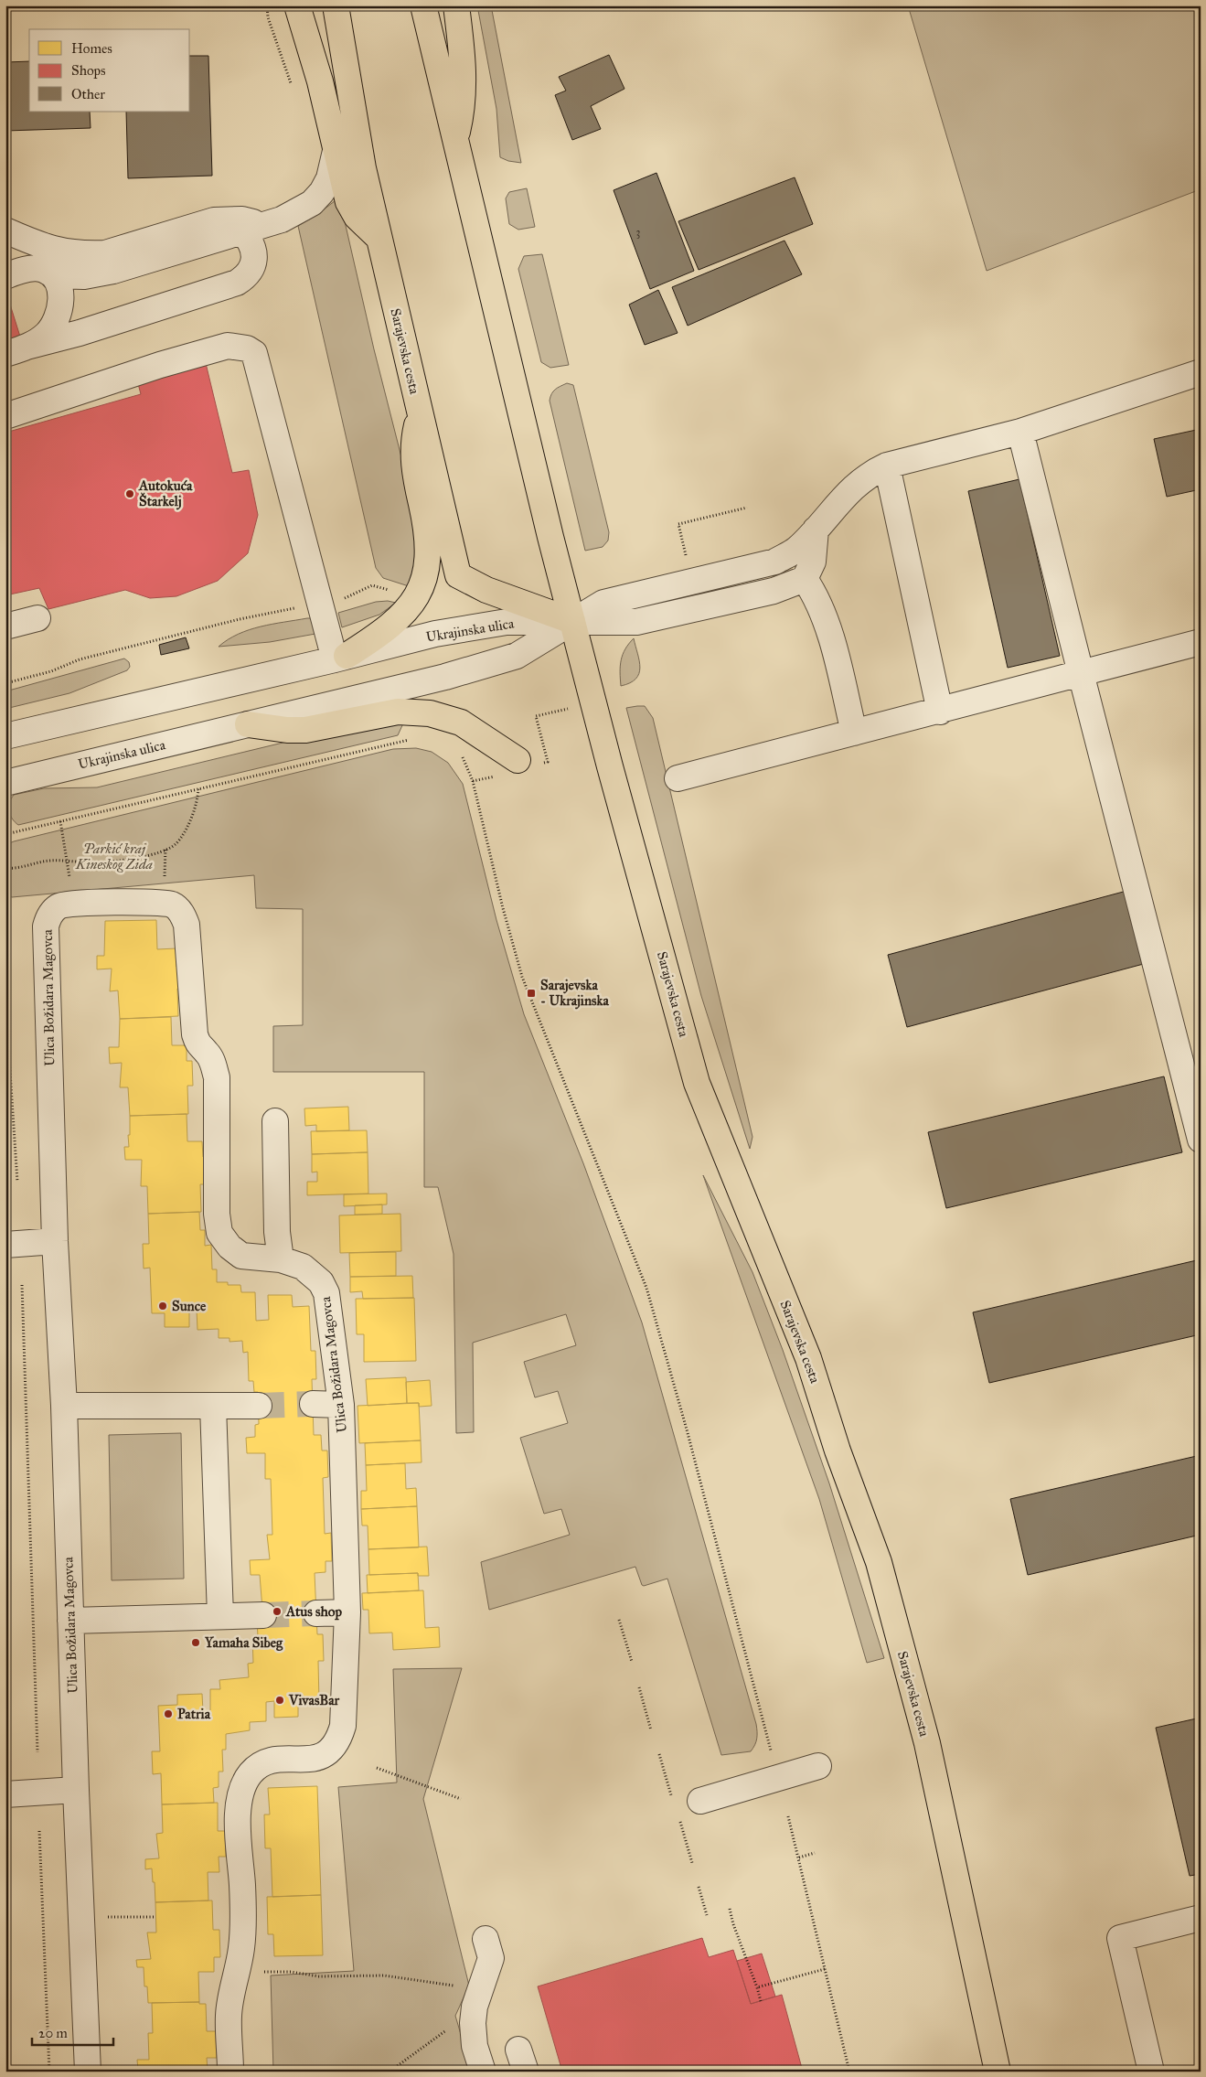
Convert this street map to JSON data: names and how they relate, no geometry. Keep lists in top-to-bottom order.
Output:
{
  "streets": {
    "main road": ["Sarajevska cesta"],
    "street": ["Ukrajinska ulica", "Ulica Božidara Magovca"]
  },
  "crossings": [
    ["Sarajevska cesta", "Ukrajinska ulica"]
  ],
  "parks": ["Parkić kraj Kineskog Zida"],
  "places": {
    "other": [
      "Autokuća Štarkelj",
      "Sunce",
      "Atus shop",
      "Yamaha Sibeg",
      "VivasBar",
      "Patria"
    ],
    "transit": ["Sarajevska - Ukrajinska"]
  },
  "house_numbers": ["3"],
  "legend": ["Homes", "Shops", "Other"],
  "scale_bar": "20 m"
}
